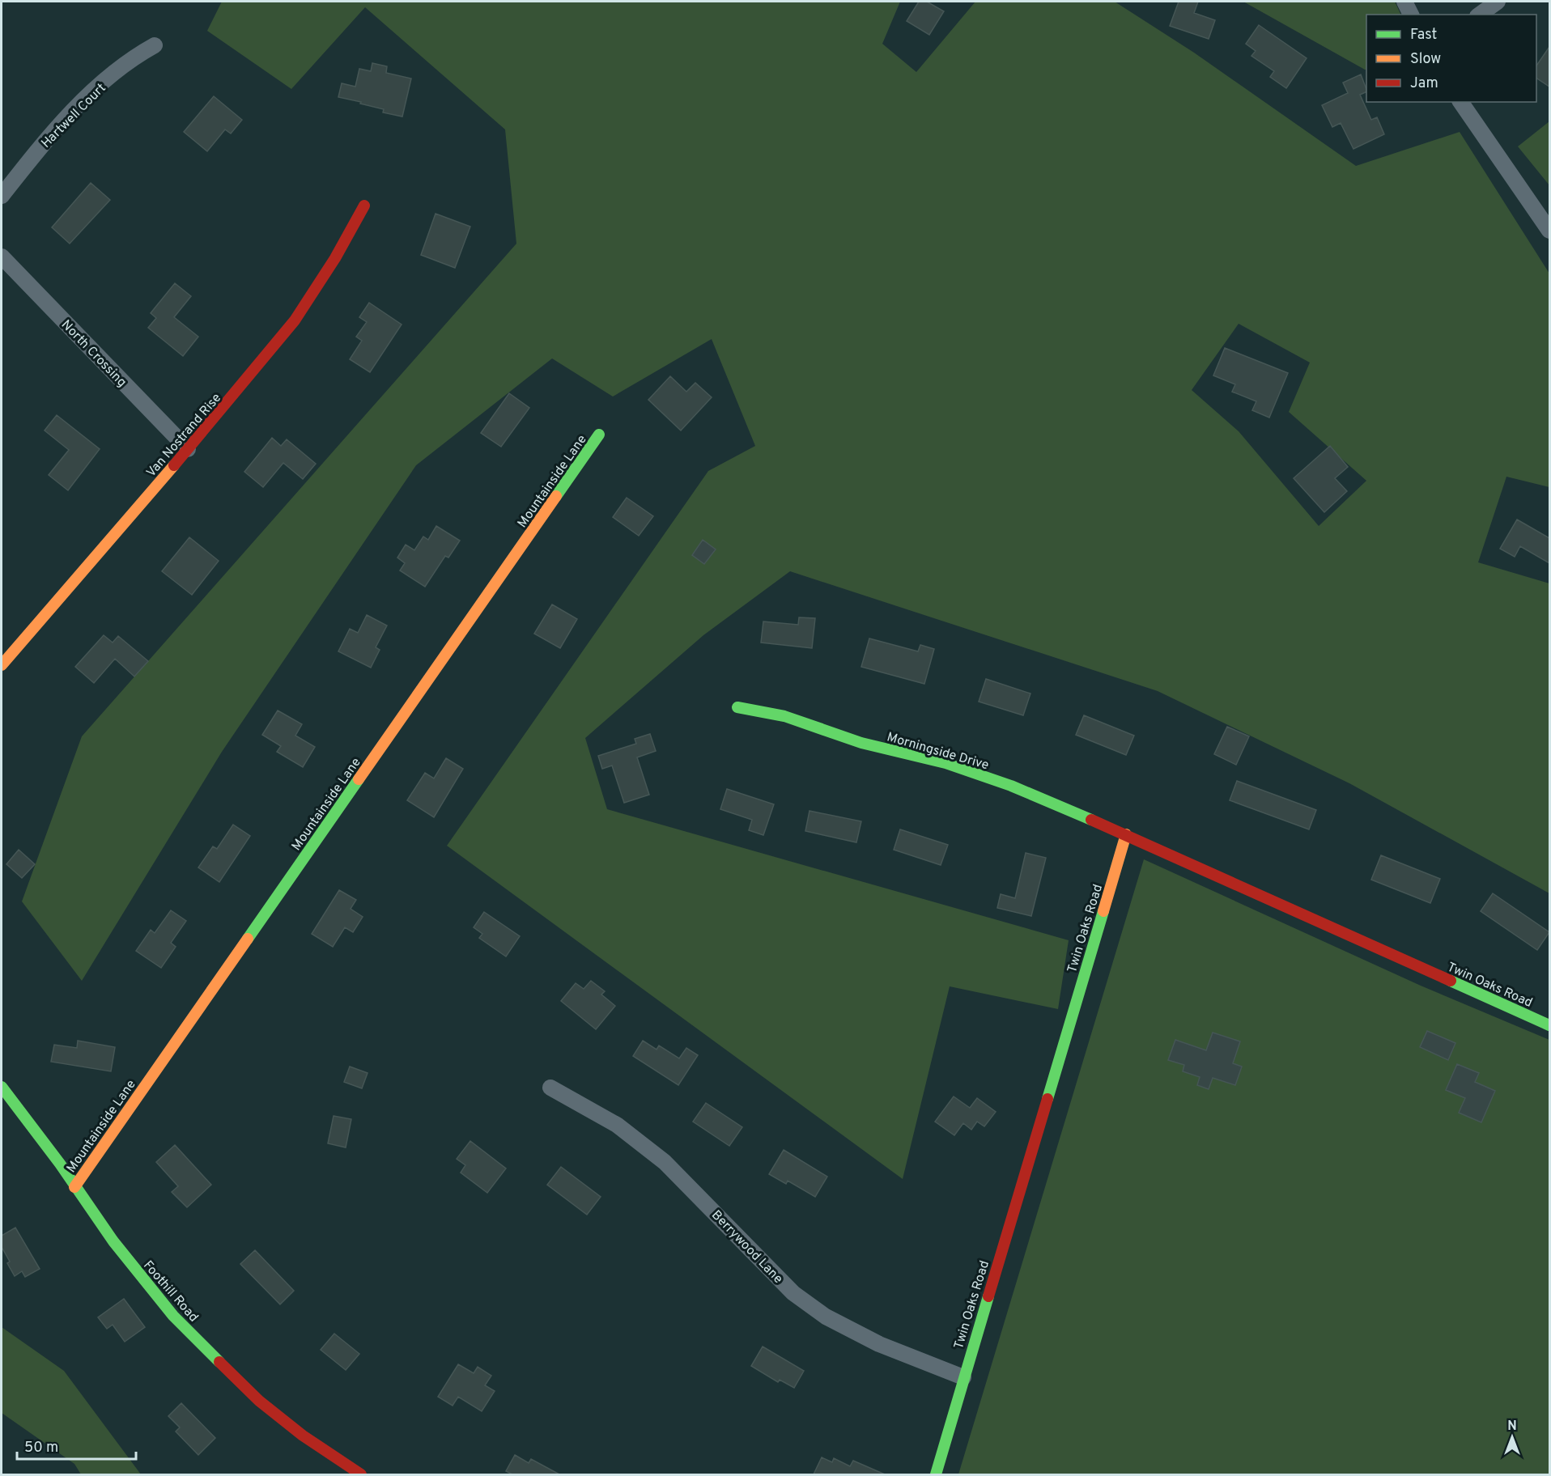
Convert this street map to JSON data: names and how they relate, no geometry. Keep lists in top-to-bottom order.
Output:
{
  "streets": {
    "street": [
      "Hartwell Court",
      "North Crossing",
      "Van Nostrand Rise",
      "Mountainside Lane",
      "Morningside Drive",
      "Twin Oaks Road",
      "Berrywood Lane",
      "Foothill Road"
    ]
  },
  "crossings": [
    ["North Crossing", "Van Nostrand Rise"],
    ["Mountainside Lane", "Foothill Road"],
    ["Morningside Drive", "Twin Oaks Road"],
    ["Twin Oaks Road", "Berrywood Lane"]
  ],
  "legend": ["Fast", "Slow", "Jam"],
  "scale_bar": "50 m",
  "north": "top"
}
